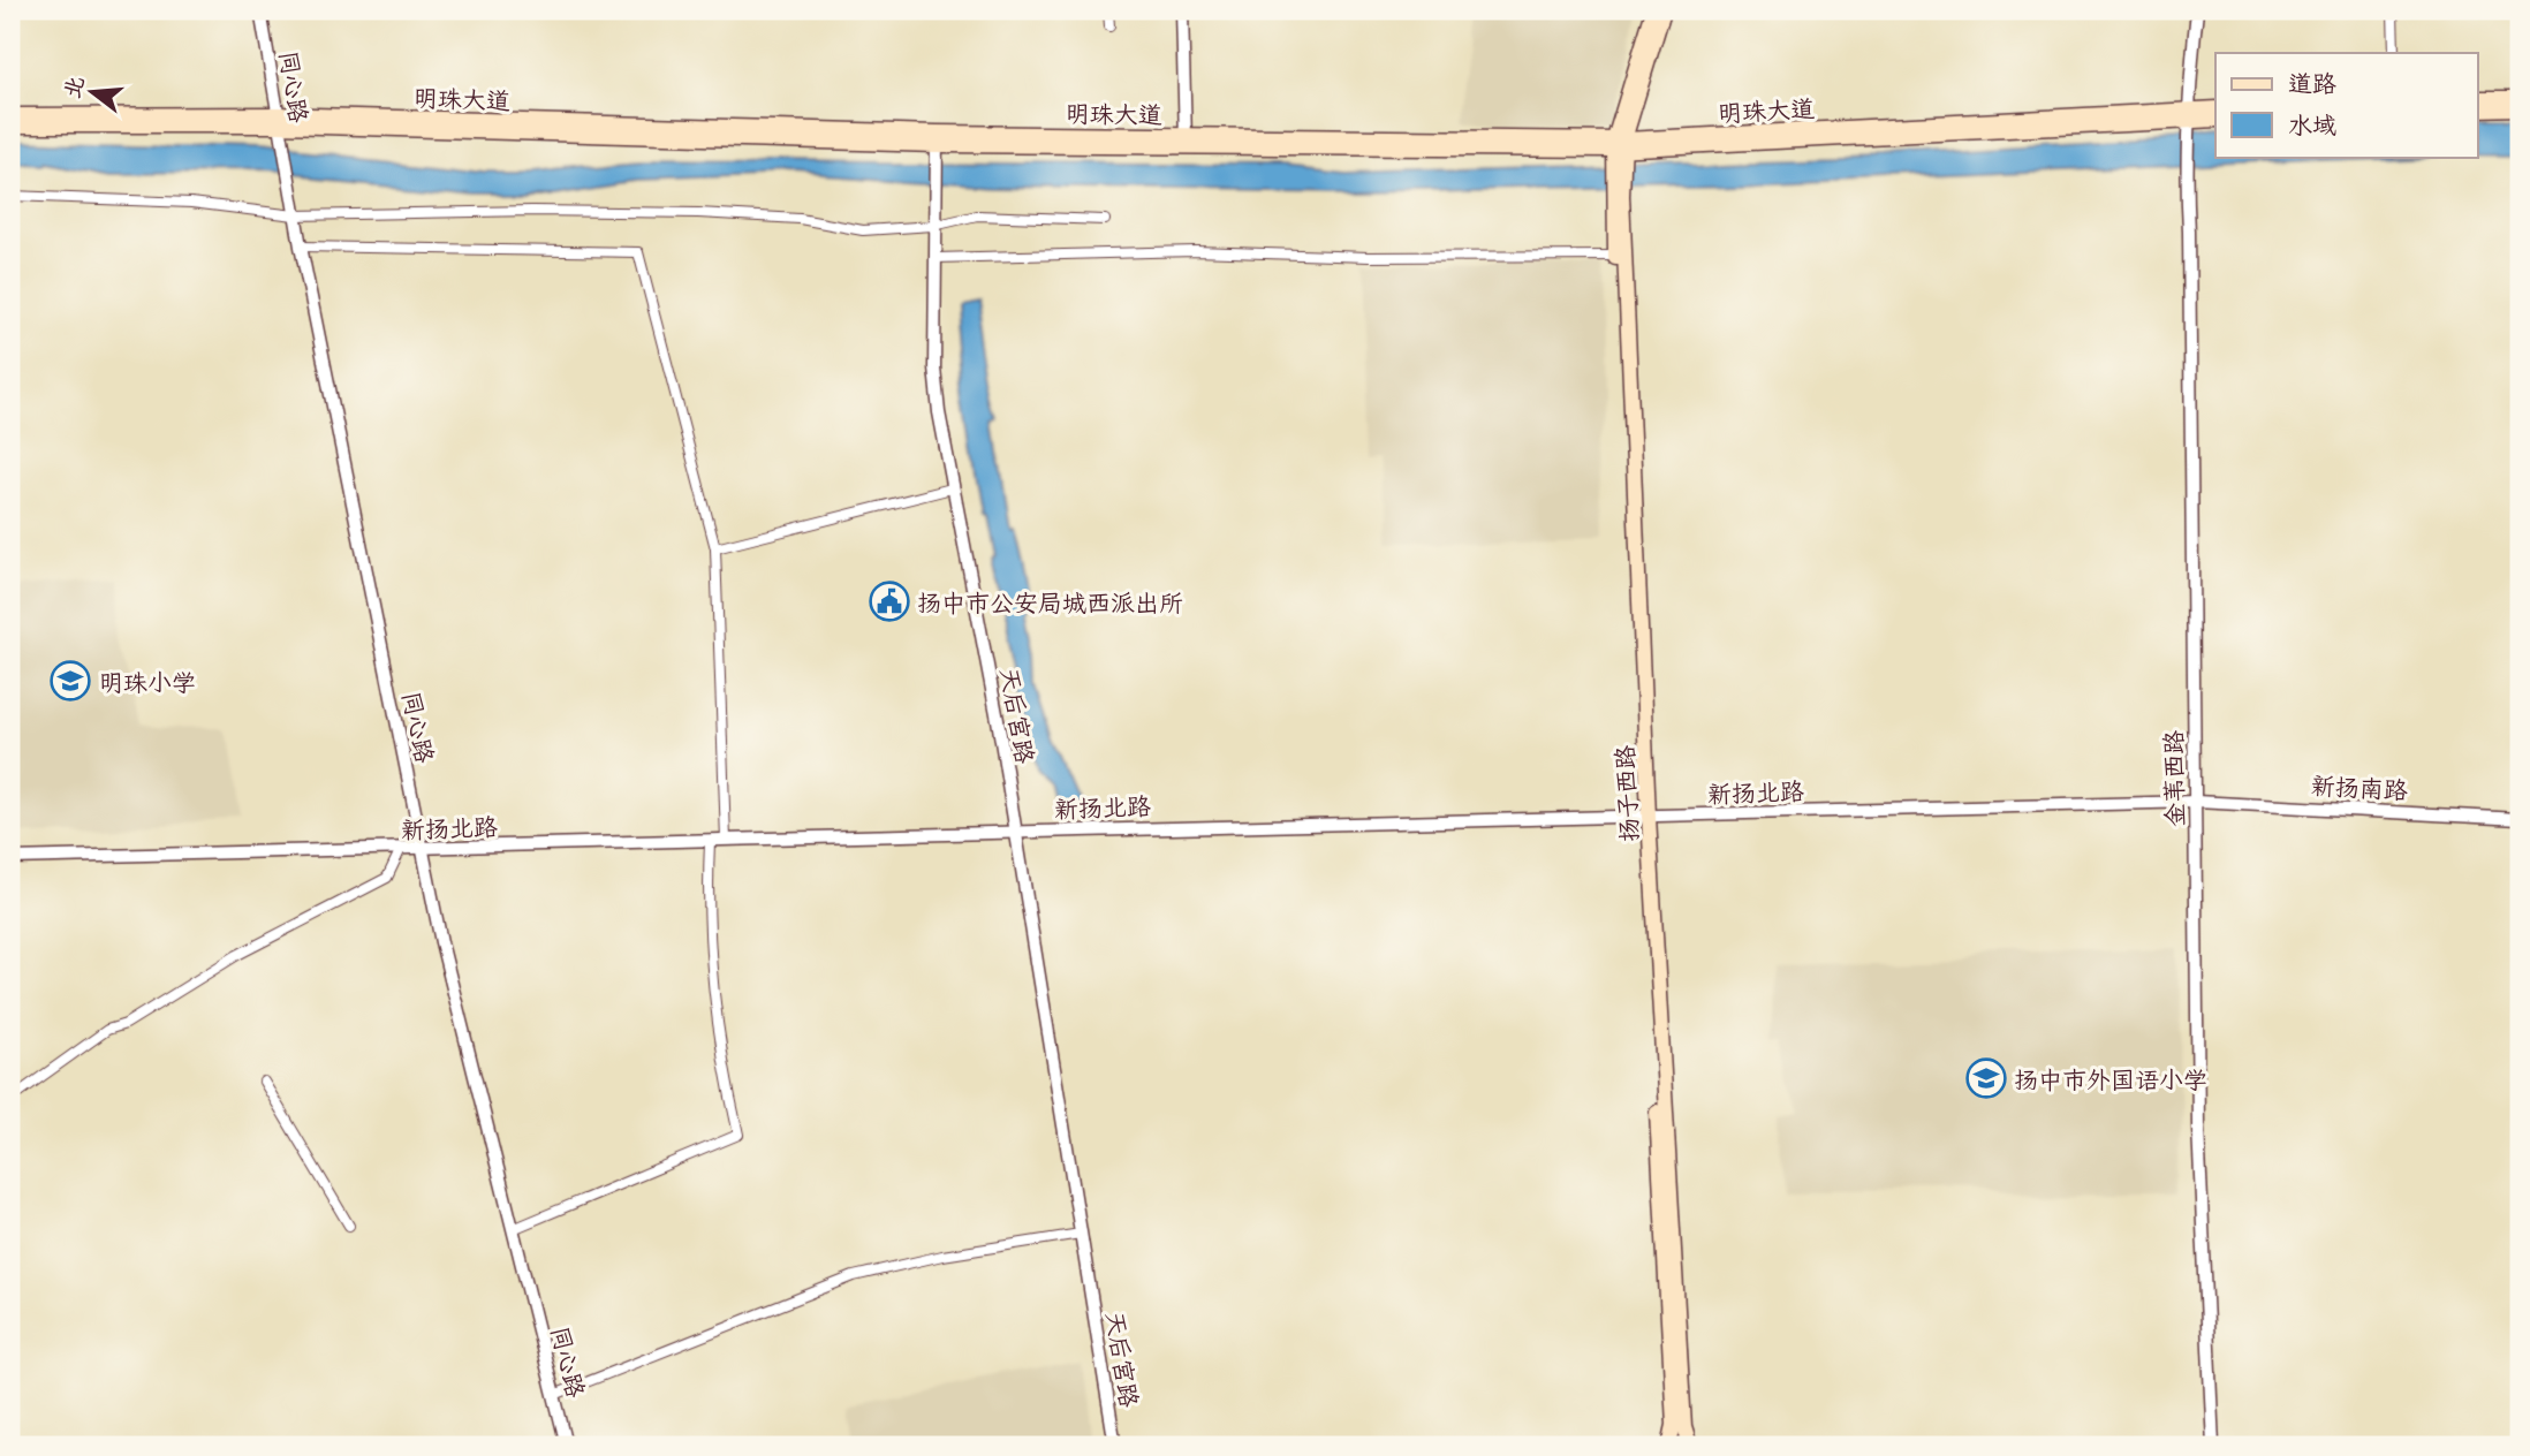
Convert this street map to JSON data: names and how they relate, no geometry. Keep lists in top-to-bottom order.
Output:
{
  "streets": {
    "main road": ["明珠大道", "扬子西路"],
    "street": [
      "同心路",
      "天后宫路",
      "金苇西路",
      "新扬南路",
      "新扬北路"
    ]
  },
  "crossings": [
    ["同心路", "明珠大道"],
    ["同心路", "新扬北路"],
    ["明珠大道", "天后宫路"],
    ["明珠大道", "金苇西路"],
    ["明珠大道", "扬子西路"],
    ["天后宫路", "新扬北路"],
    ["金苇西路", "新扬南路"],
    ["金苇西路", "新扬北路"],
    ["新扬南路", "新扬北路"],
    ["新扬北路", "扬子西路"]
  ],
  "places": {
    "public building": ["扬中市公安局城西派出所"],
    "school or university": ["明珠小学", "扬中市外国语小学"]
  },
  "legend": ["道路", "水域"],
  "north": "left"
}
